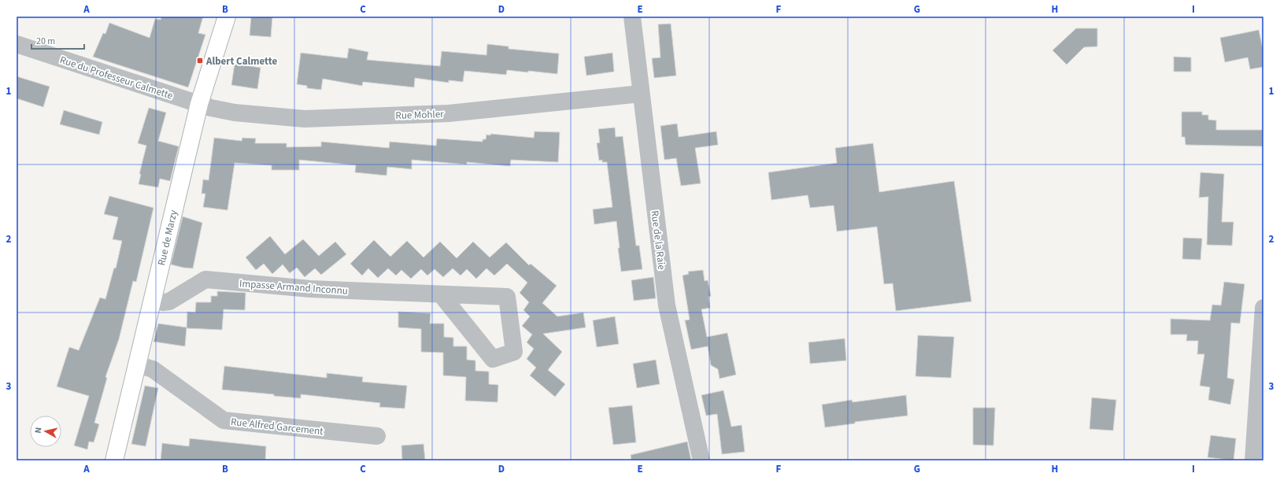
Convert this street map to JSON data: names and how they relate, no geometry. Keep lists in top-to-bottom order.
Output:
{
  "streets": {
    "main road": ["Rue de Marzy"],
    "street": [
      "Rue du Professeur Calmette",
      "Rue Mohler",
      "Rue de la Raie",
      "Impasse Armand Inconnu",
      "Rue Alfred Garcement"
    ]
  },
  "crossings": [
    ["Rue du Professeur Calmette", "Rue Mohler"],
    ["Rue du Professeur Calmette", "Rue de Marzy"],
    ["Rue Mohler", "Rue de Marzy"],
    ["Rue Mohler", "Rue de la Raie"],
    ["Rue de Marzy", "Impasse Armand Inconnu"],
    ["Rue de Marzy", "Rue Alfred Garcement"]
  ],
  "places": {
    "transit": ["Albert Calmette"]
  },
  "scale_bar": "20 m",
  "north": "left",
  "grid": {
    "columns": [
      "A",
      "B",
      "C",
      "D",
      "E",
      "F",
      "G",
      "H",
      "I"
    ],
    "rows": ["1", "2", "3"]
  }
}
